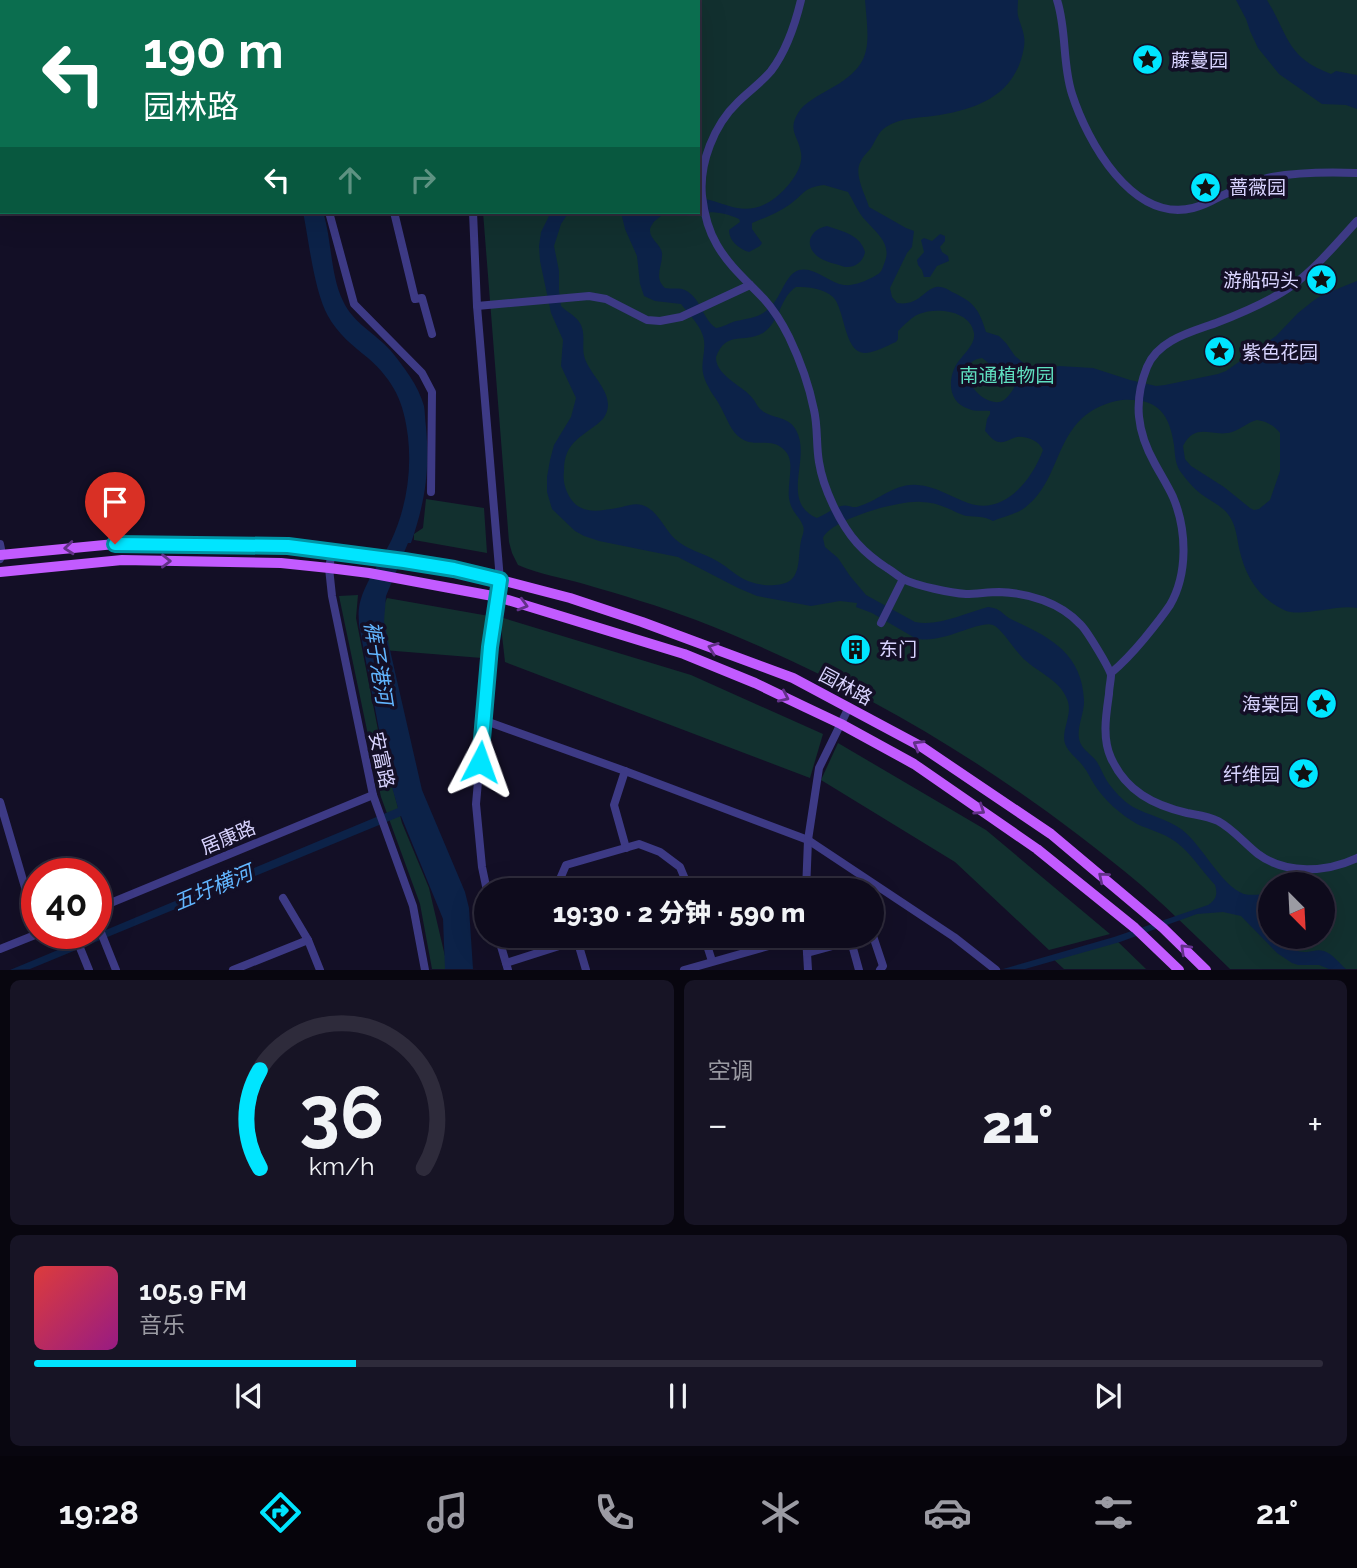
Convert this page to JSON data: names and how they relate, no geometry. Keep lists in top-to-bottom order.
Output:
{
  "streets": {
    "main road": ["园林路"],
    "street": ["安富路", "居康路"]
  },
  "crossings": [
    ["园林路", "安富路"],
    ["安富路", "居康路"]
  ],
  "water": ["裤子港河", "五圩横河"],
  "parks": ["南通植物园"],
  "places": {
    "place": [
      "藤蔓园",
      "蔷薇园",
      "游船码头",
      "紫色花园",
      "海棠园",
      "纤维园"
    ],
    "building": ["东门"]
  },
  "north": "bottom right",
  "page": {
    "turn": ["190 m", "园林路"],
    "limit": "40",
    "trip": "19:30 · 2 分钟 · 590 m",
    "tile": "空调",
    "heat": ["−", "21°", "+"],
    "song": ["105.9 FM", "音乐"],
    "tabs": ["19:28", "21°"],
    "gauge": ["36", "km/h"]
  }
}
